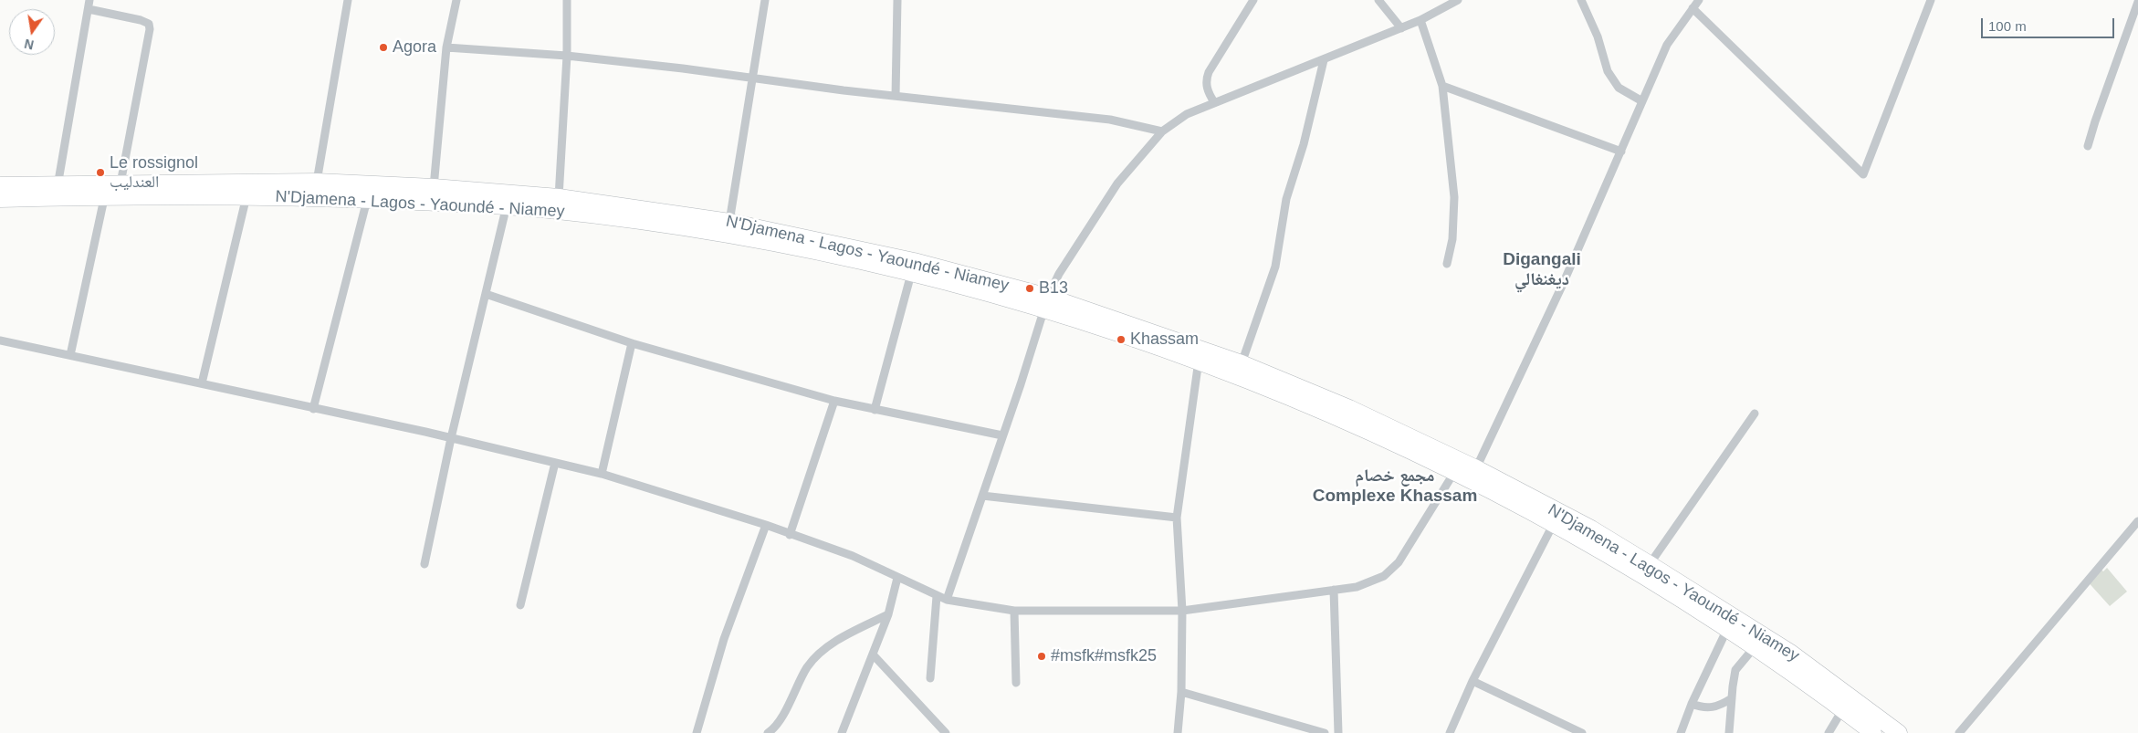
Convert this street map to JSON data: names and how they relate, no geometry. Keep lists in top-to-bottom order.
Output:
{
  "streets": {
    "highway": ["N'Djamena - Lagos - Yaoundé - Niamey"]
  },
  "districts": ["Digangali ديغنغالي", "مجمع خصام Complexe Khassam"],
  "places": [
    "Agora",
    "Le rossignol العندليب",
    "B13",
    "Khassam",
    "#msfk#msfk25"
  ],
  "scale_bar": "100 m",
  "north": "bottom"
}
